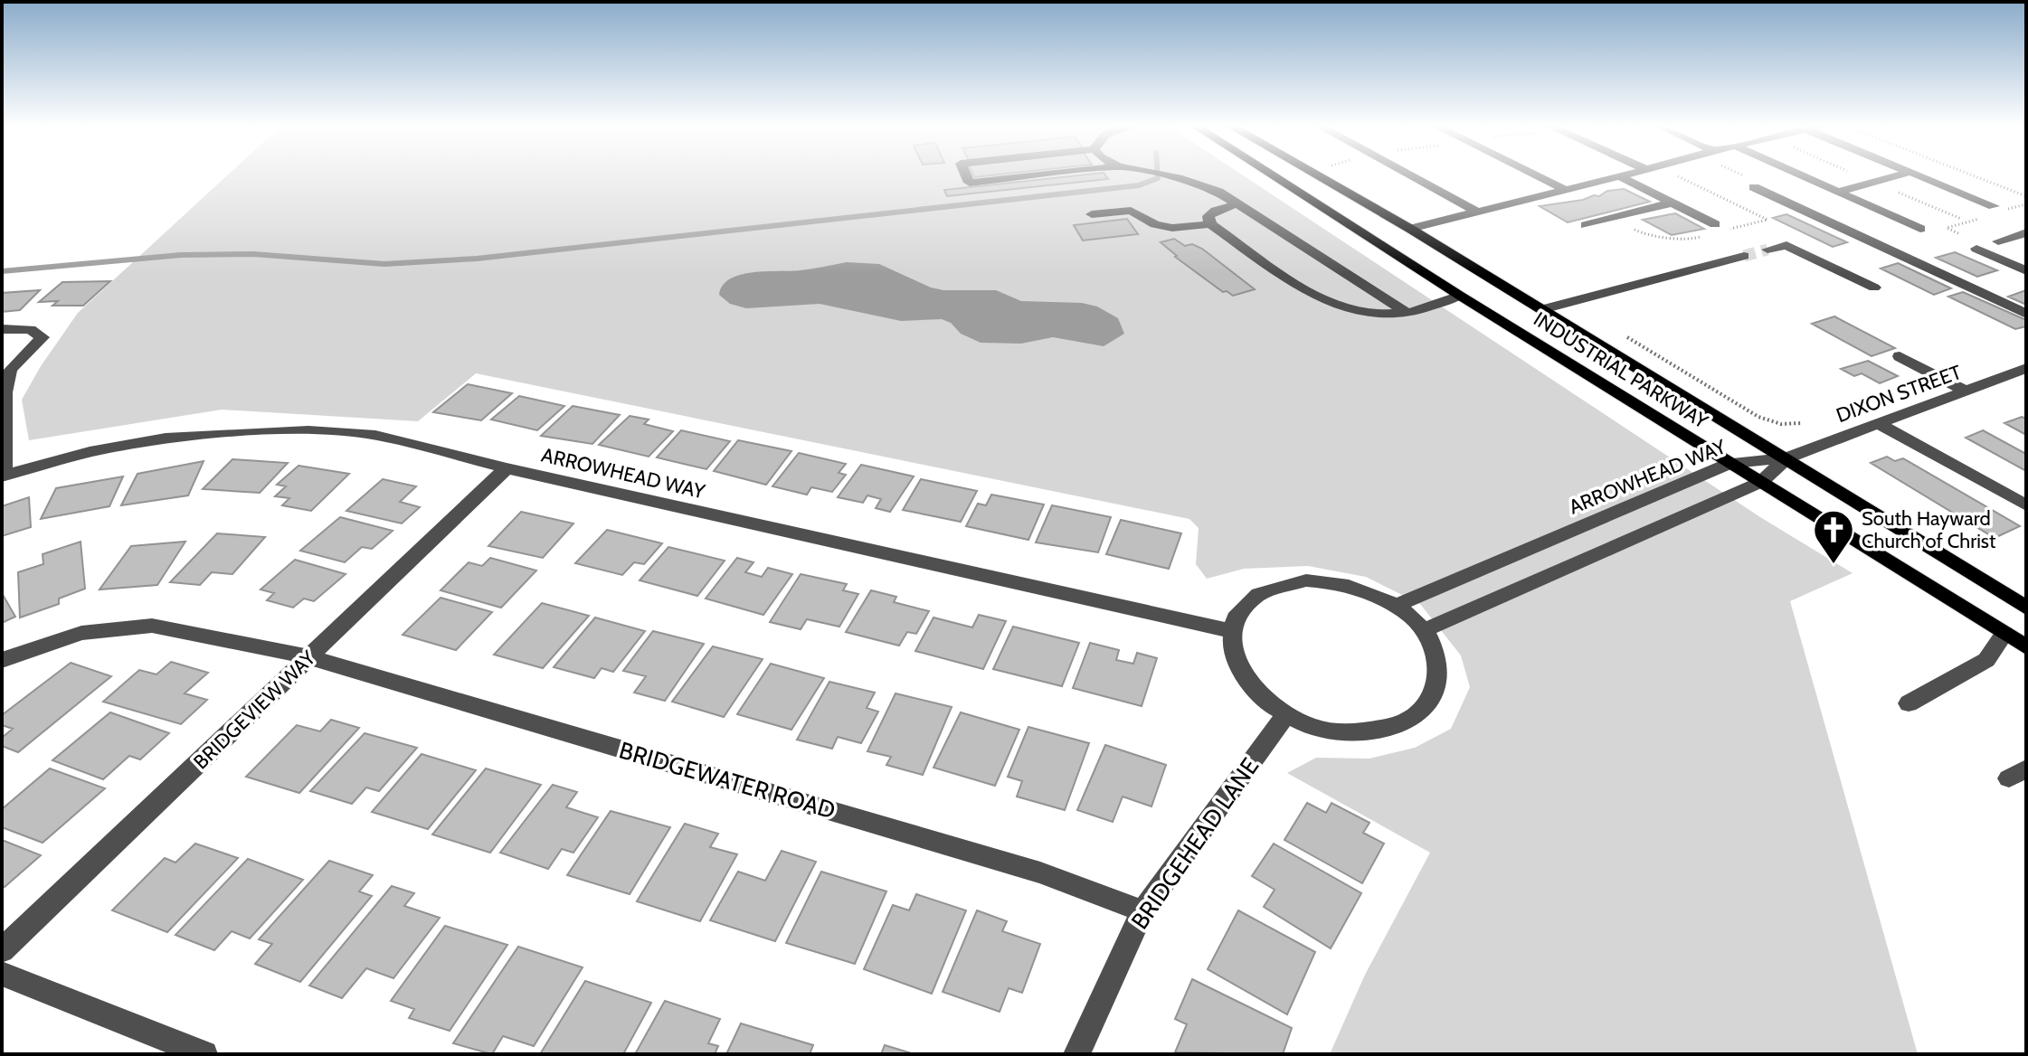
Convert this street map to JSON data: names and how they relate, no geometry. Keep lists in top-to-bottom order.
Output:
{
  "streets": {
    "main road": ["INDUSTRIAL PARKWAY"],
    "street": [
      "DIXON STREET",
      "ARROWHEAD WAY",
      "BRIDGEVIEW WAY",
      "BRIDGEWATER ROAD",
      "BRIDGEHEAD LANE"
    ]
  },
  "crossings": [
    ["INDUSTRIAL PARKWAY", "DIXON STREET"],
    ["INDUSTRIAL PARKWAY", "ARROWHEAD WAY"],
    ["DIXON STREET", "ARROWHEAD WAY"],
    ["ARROWHEAD WAY", "BRIDGEVIEW WAY"],
    ["ARROWHEAD WAY", "BRIDGEHEAD LANE"],
    ["BRIDGEVIEW WAY", "BRIDGEWATER ROAD"],
    ["BRIDGEWATER ROAD", "BRIDGEHEAD LANE"]
  ],
  "places": {
    "church": ["South Hayward Church of Christ"]
  }
}
